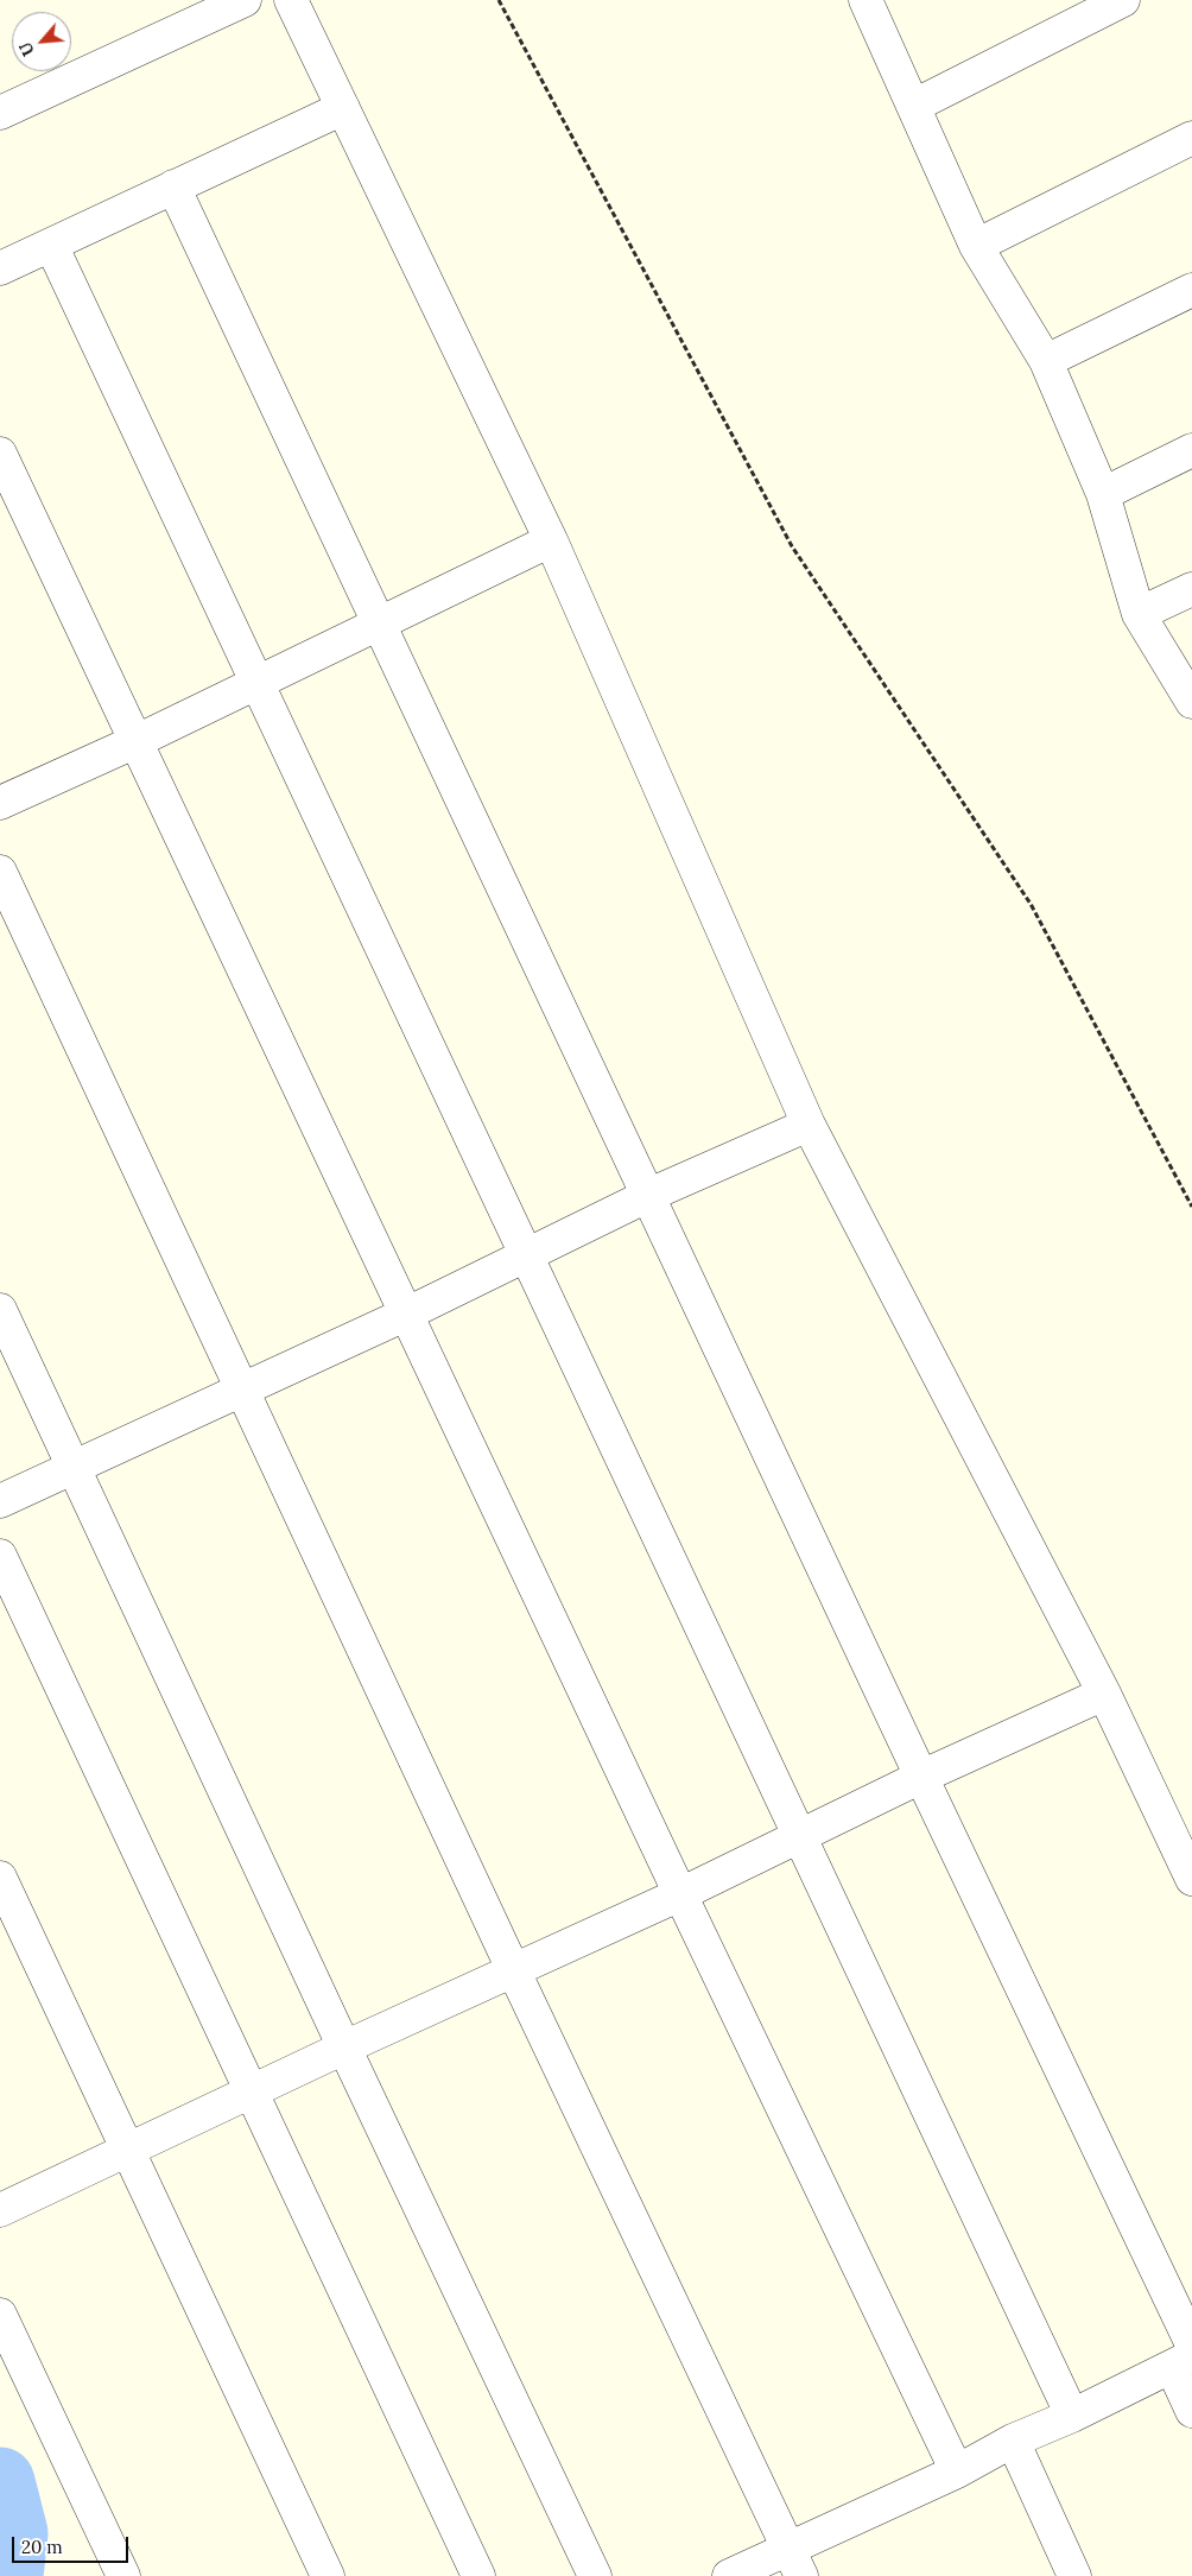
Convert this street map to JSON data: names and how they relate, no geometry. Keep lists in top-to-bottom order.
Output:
{
  "scale_bar": "20 m",
  "north": "bottom left"
}
